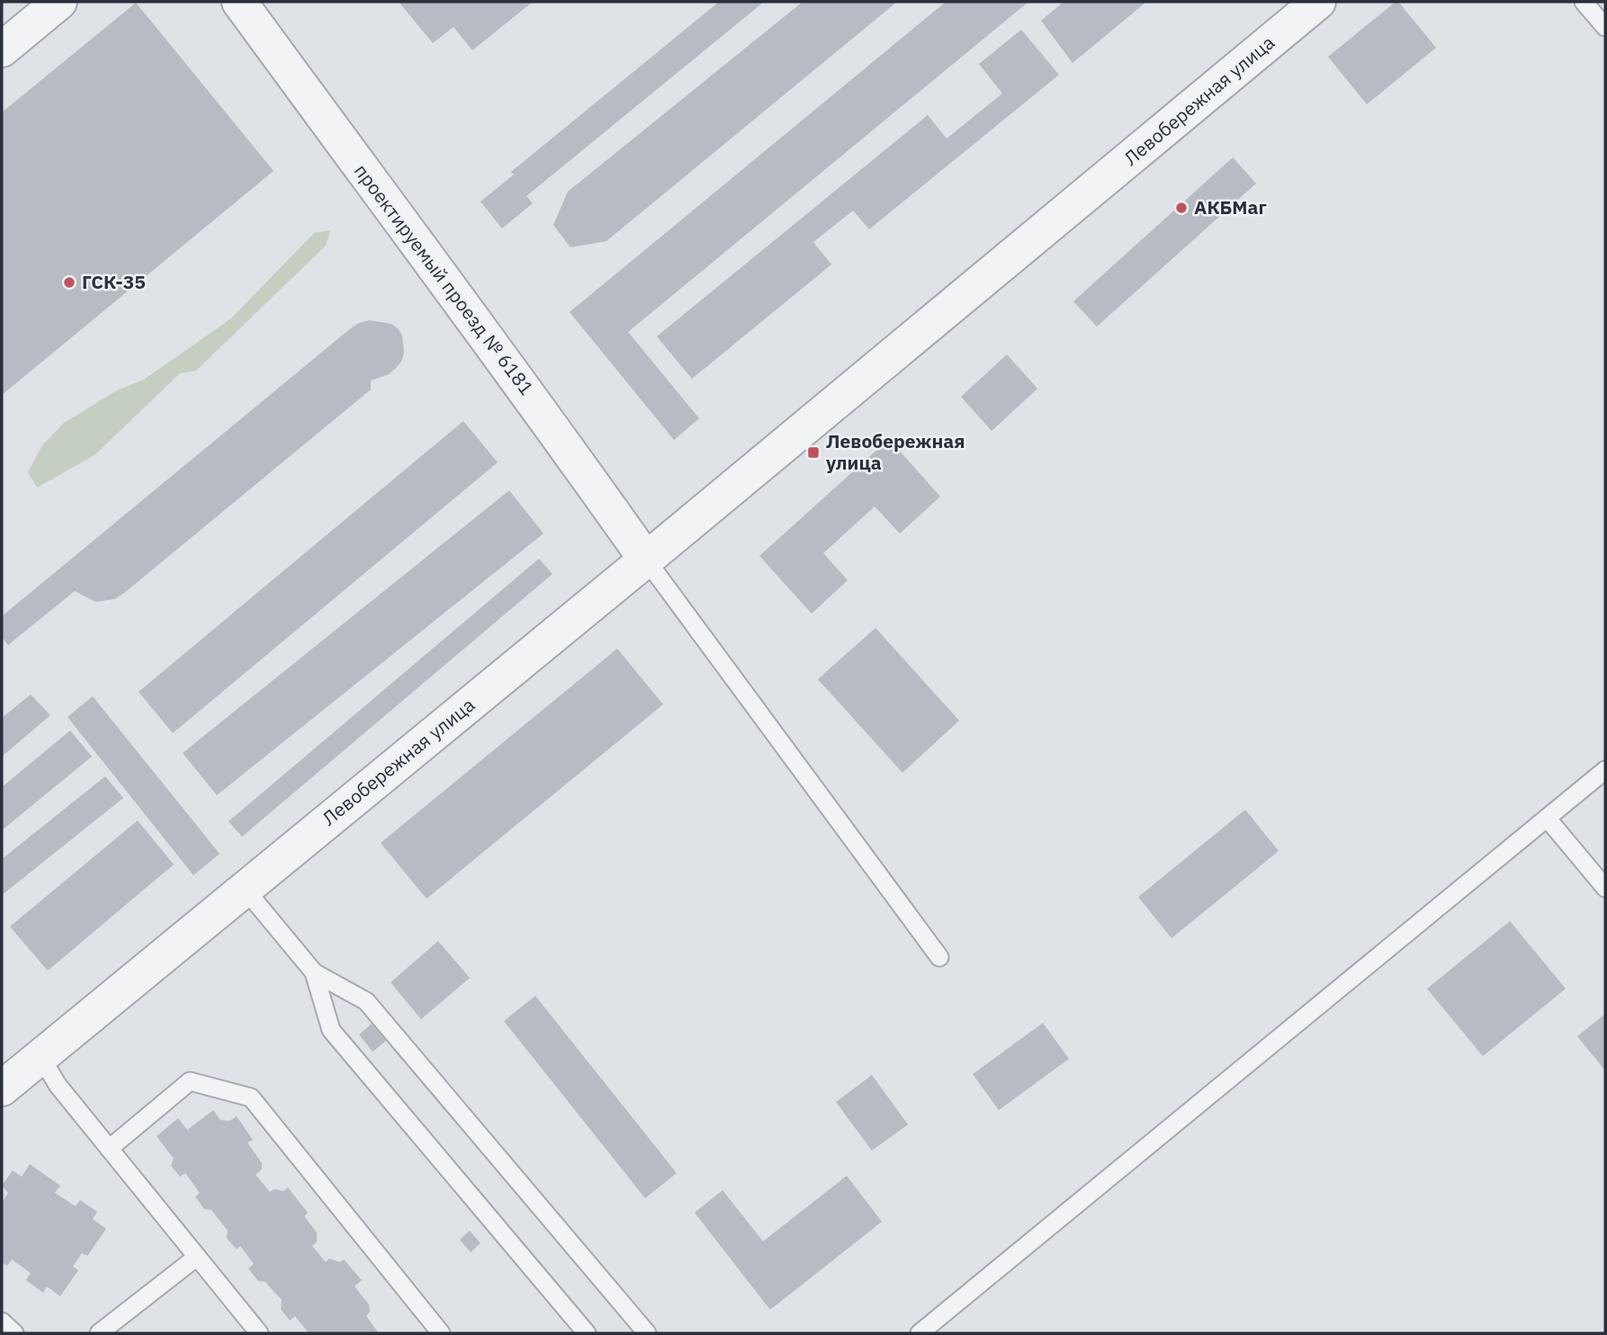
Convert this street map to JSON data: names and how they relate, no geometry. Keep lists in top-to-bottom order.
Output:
{
  "streets": {
    "street": ["Левобережная улица", "проектируемый проезд № 6181"]
  },
  "crossings": [
    ["Левобережная улица", "проектируемый проезд № 6181"]
  ],
  "places": {
    "other": ["АКБМаг", "ГСК-35"],
    "transit": ["Левобережная улица"]
  }
}
